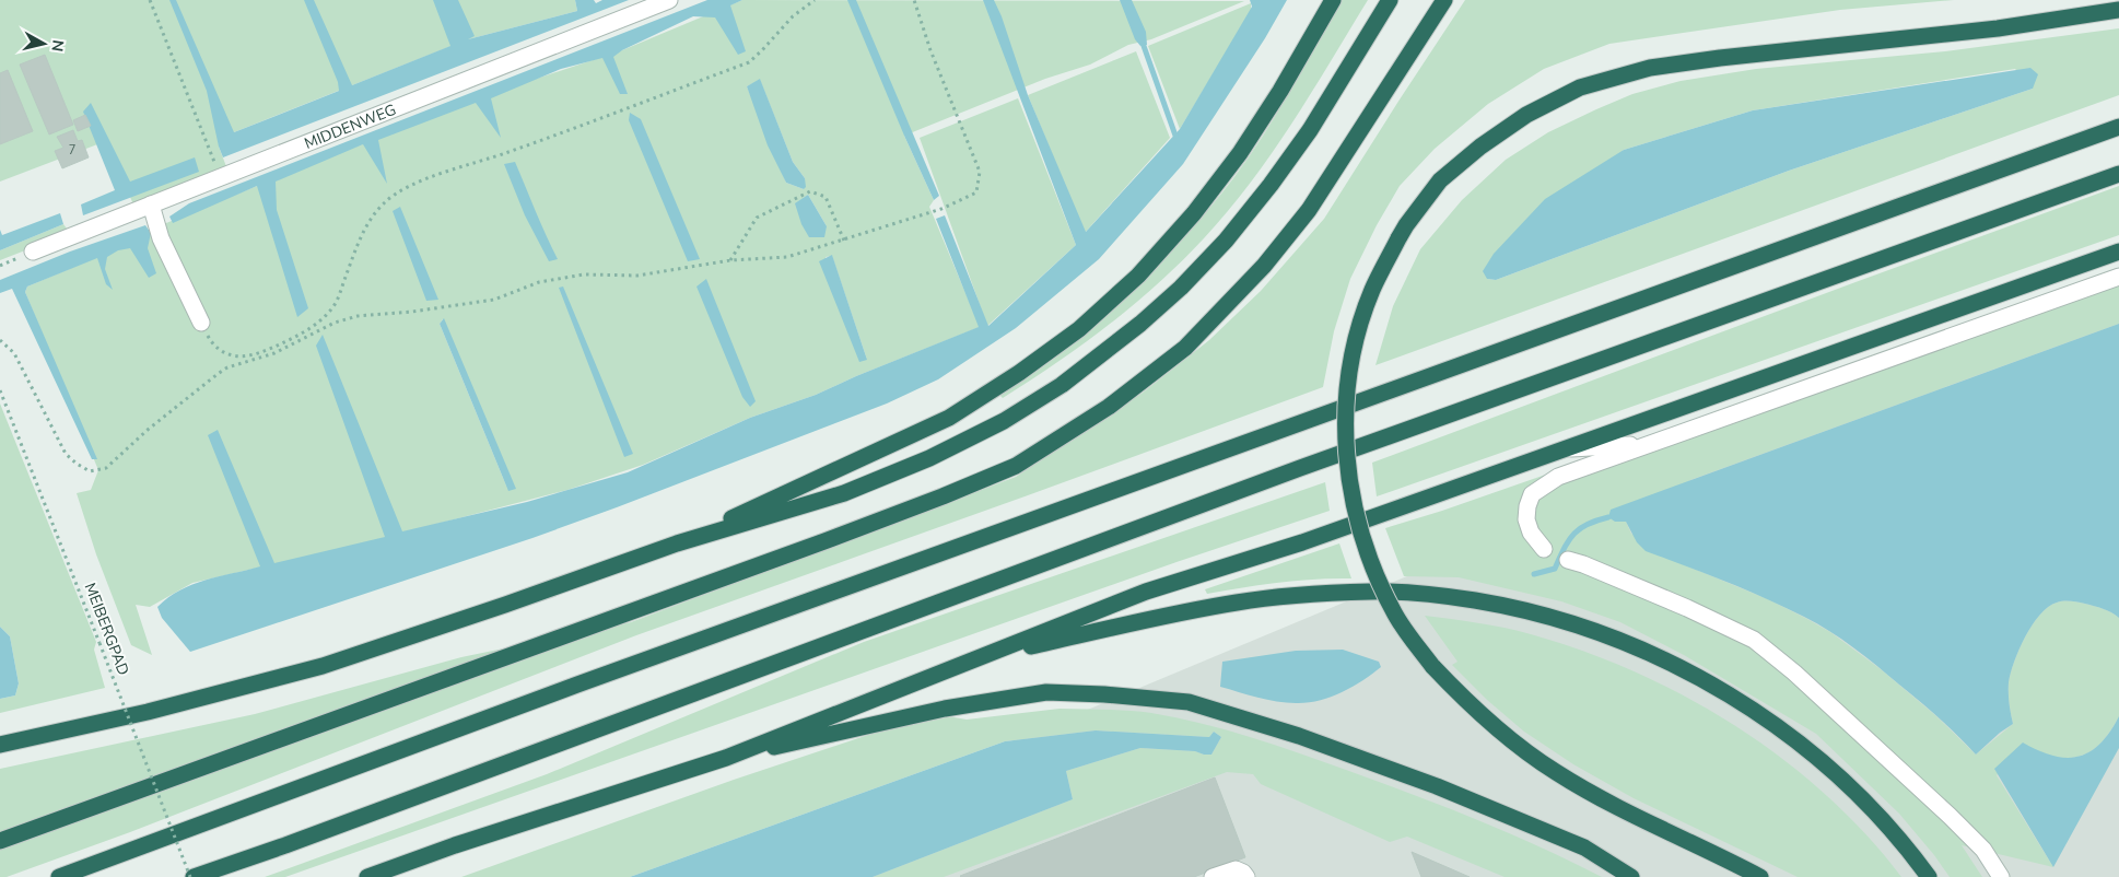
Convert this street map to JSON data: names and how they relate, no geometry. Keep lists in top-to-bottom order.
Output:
{
  "streets": {
    "street": ["MIDDENWEG"],
    "path": ["MEIBERGPAD"]
  },
  "house_numbers": ["7"],
  "north": "right"
}
